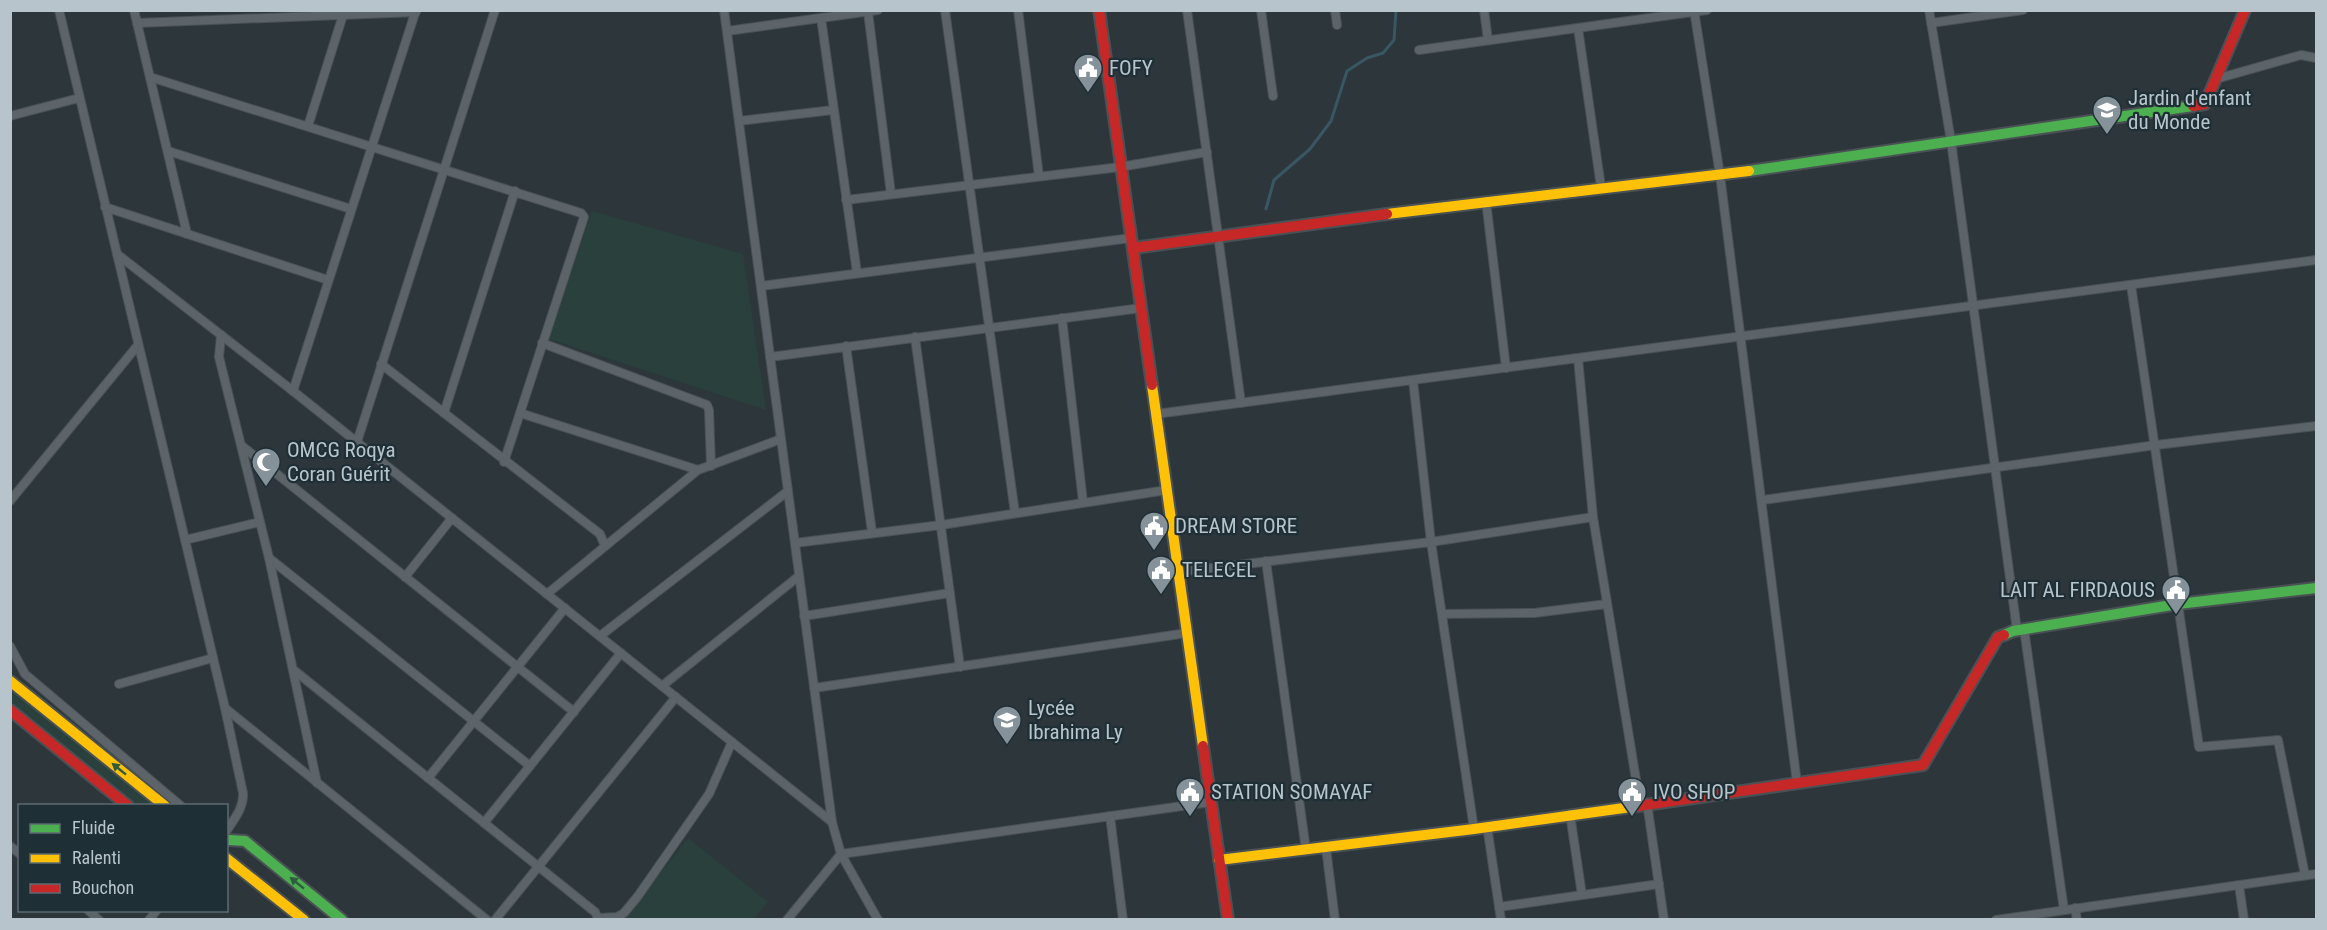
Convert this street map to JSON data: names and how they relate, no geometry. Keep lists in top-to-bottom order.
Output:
{
  "places": {
    "public building": [
      "FOFY",
      "DREAM STORE",
      "TELECEL",
      "LAIT AL FIRDAOUS",
      "STATION SOMAYAF",
      "IVO SHOP"
    ],
    "school or university": ["Jardin d'enfant du Monde", "Lycée Ibrahima Ly"],
    "mosque": ["OMCG Roqya Coran Guérit"]
  },
  "legend": ["Fluide", "Ralenti", "Bouchon"]
}
